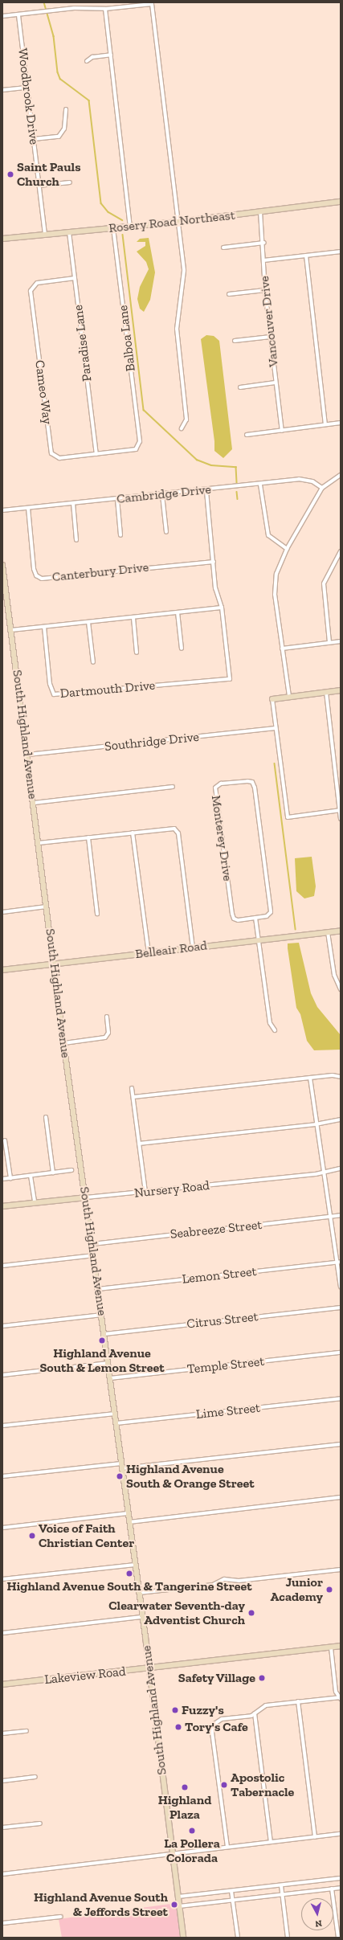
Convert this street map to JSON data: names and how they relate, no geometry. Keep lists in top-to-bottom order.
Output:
{
  "streets": {
    "street": [
      "Woodbrook Drive",
      "Rosery Road Northeast",
      "Vancouver Drive",
      "Balboa Lane",
      "Paradise Lane",
      "Cameo Way",
      "Cambridge Drive",
      "Canterbury Drive",
      "Dartmouth Drive",
      "South Highland Avenue",
      "Southridge Drive",
      "Monterey Drive",
      "Belleair Road",
      "Nursery Road",
      "Seabreeze Street",
      "Lemon Street",
      "Citrus Street",
      "Temple Street",
      "Lime Street",
      "Lakeview Road"
    ]
  },
  "crossings": [
    ["Woodbrook Drive", "Rosery Road Northeast"],
    ["Rosery Road Northeast", "Vancouver Drive"],
    ["Rosery Road Northeast", "Balboa Lane"],
    ["Rosery Road Northeast", "Paradise Lane"],
    ["Balboa Lane", "Cameo Way"],
    ["Paradise Lane", "Cameo Way"],
    ["Cambridge Drive", "Canterbury Drive"],
    ["South Highland Avenue", "Southridge Drive"],
    ["South Highland Avenue", "Belleair Road"],
    ["South Highland Avenue", "Nursery Road"],
    ["South Highland Avenue", "Seabreeze Street"],
    ["South Highland Avenue", "Lemon Street"],
    ["South Highland Avenue", "Citrus Street"],
    ["South Highland Avenue", "Temple Street"],
    ["South Highland Avenue", "Lime Street"],
    ["South Highland Avenue", "Lakeview Road"]
  ],
  "places": [
    "Saint Pauls Church",
    "Highland Avenue South & Lemon Street",
    "Highland Avenue South & Orange Street",
    "Voice of Faith Christian Center",
    "Highland Avenue South & Tangerine Street",
    "Junior Academy",
    "Clearwater Seventh-day Adventist Church",
    "Safety Village",
    "Fuzzy's",
    "Tory's Cafe",
    "Apostolic Tabernacle",
    "Highland Plaza",
    "La Pollera Colorada",
    "Highland Avenue South & Jeffords Street"
  ],
  "north": "bottom"
}
